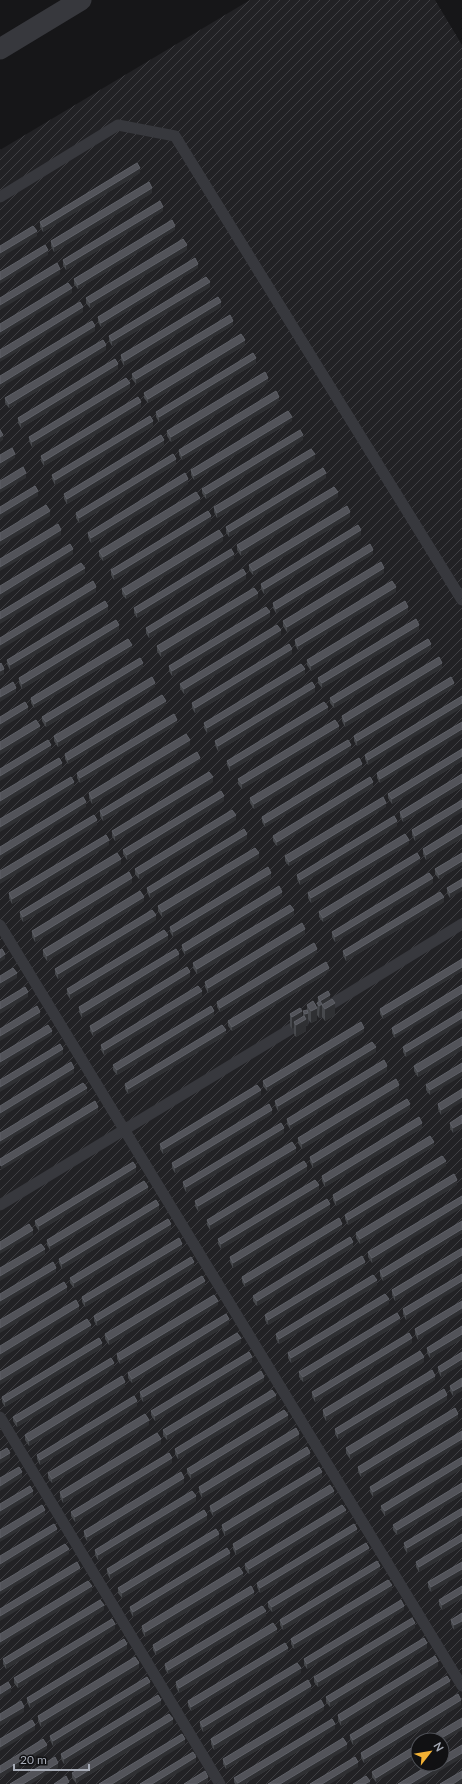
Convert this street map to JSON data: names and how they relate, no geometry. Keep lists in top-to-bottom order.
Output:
{
  "scale_bar": "20 m",
  "north": "top right"
}
